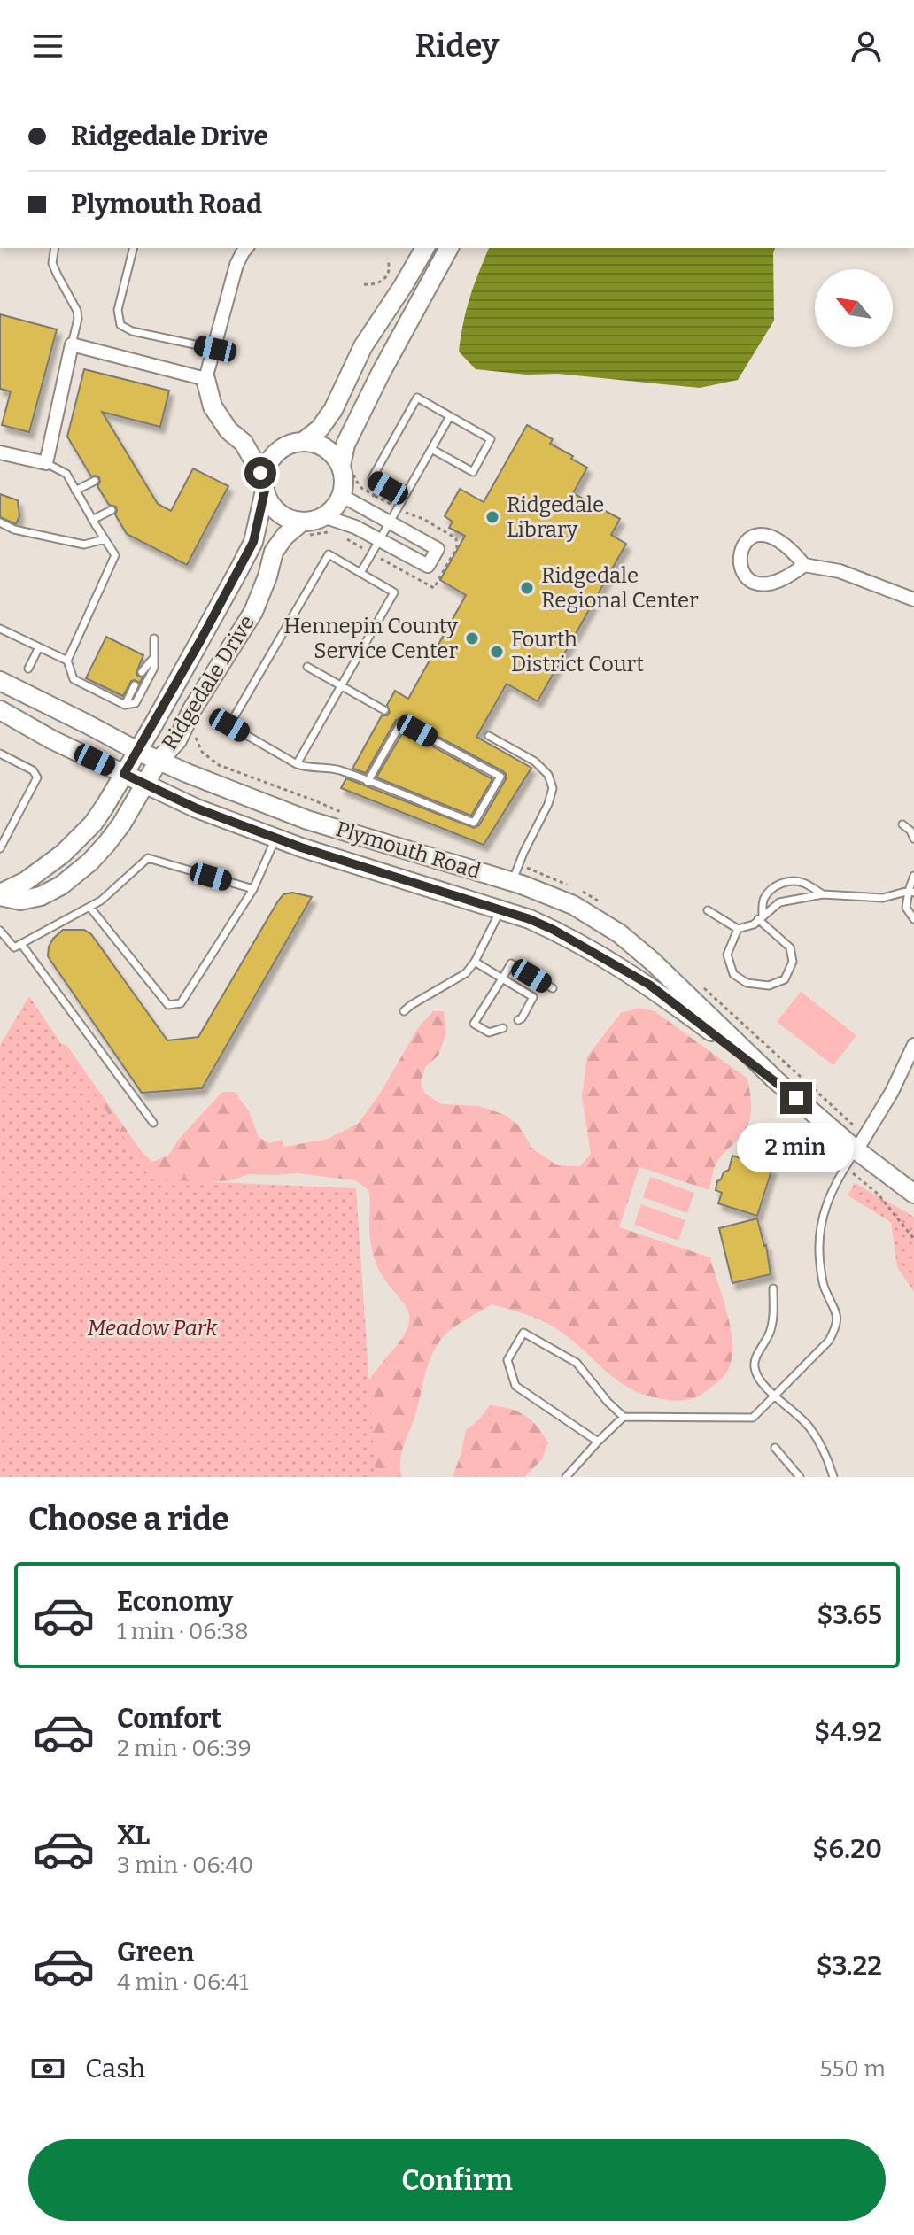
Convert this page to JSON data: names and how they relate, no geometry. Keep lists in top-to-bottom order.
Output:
{
  "streets": {
    "main road": ["Ridgedale Drive", "Plymouth Road"]
  },
  "crossings": [
    ["Ridgedale Drive", "Plymouth Road"]
  ],
  "parks": ["Meadow Park"],
  "places": [
    "Ridgedale Library",
    "Ridgedale Regional Center",
    "Hennepin County Service Center",
    "Fourth District Court"
  ],
  "north": "top left",
  "page": {
    "header": "Ridey",
    "banner": ["Ridgedale Drive", "Plymouth Road"],
    "bubble": "2 min",
    "heading": "Choose a ride",
    "list": [
      {
        "name": "Economy",
        "note": "1 min · 06:38",
        "value": "$3.65"
      },
      {
        "name": "Comfort",
        "note": "2 min · 06:39",
        "value": "$4.92"
      },
      {
        "name": "XL",
        "note": "3 min · 06:40",
        "value": "$6.20"
      },
      {
        "name": "Green",
        "note": "4 min · 06:41",
        "value": "$3.22"
      }
    ],
    "pay": ["Cash", "550 m"],
    "buttons": "Confirm"
  }
}
